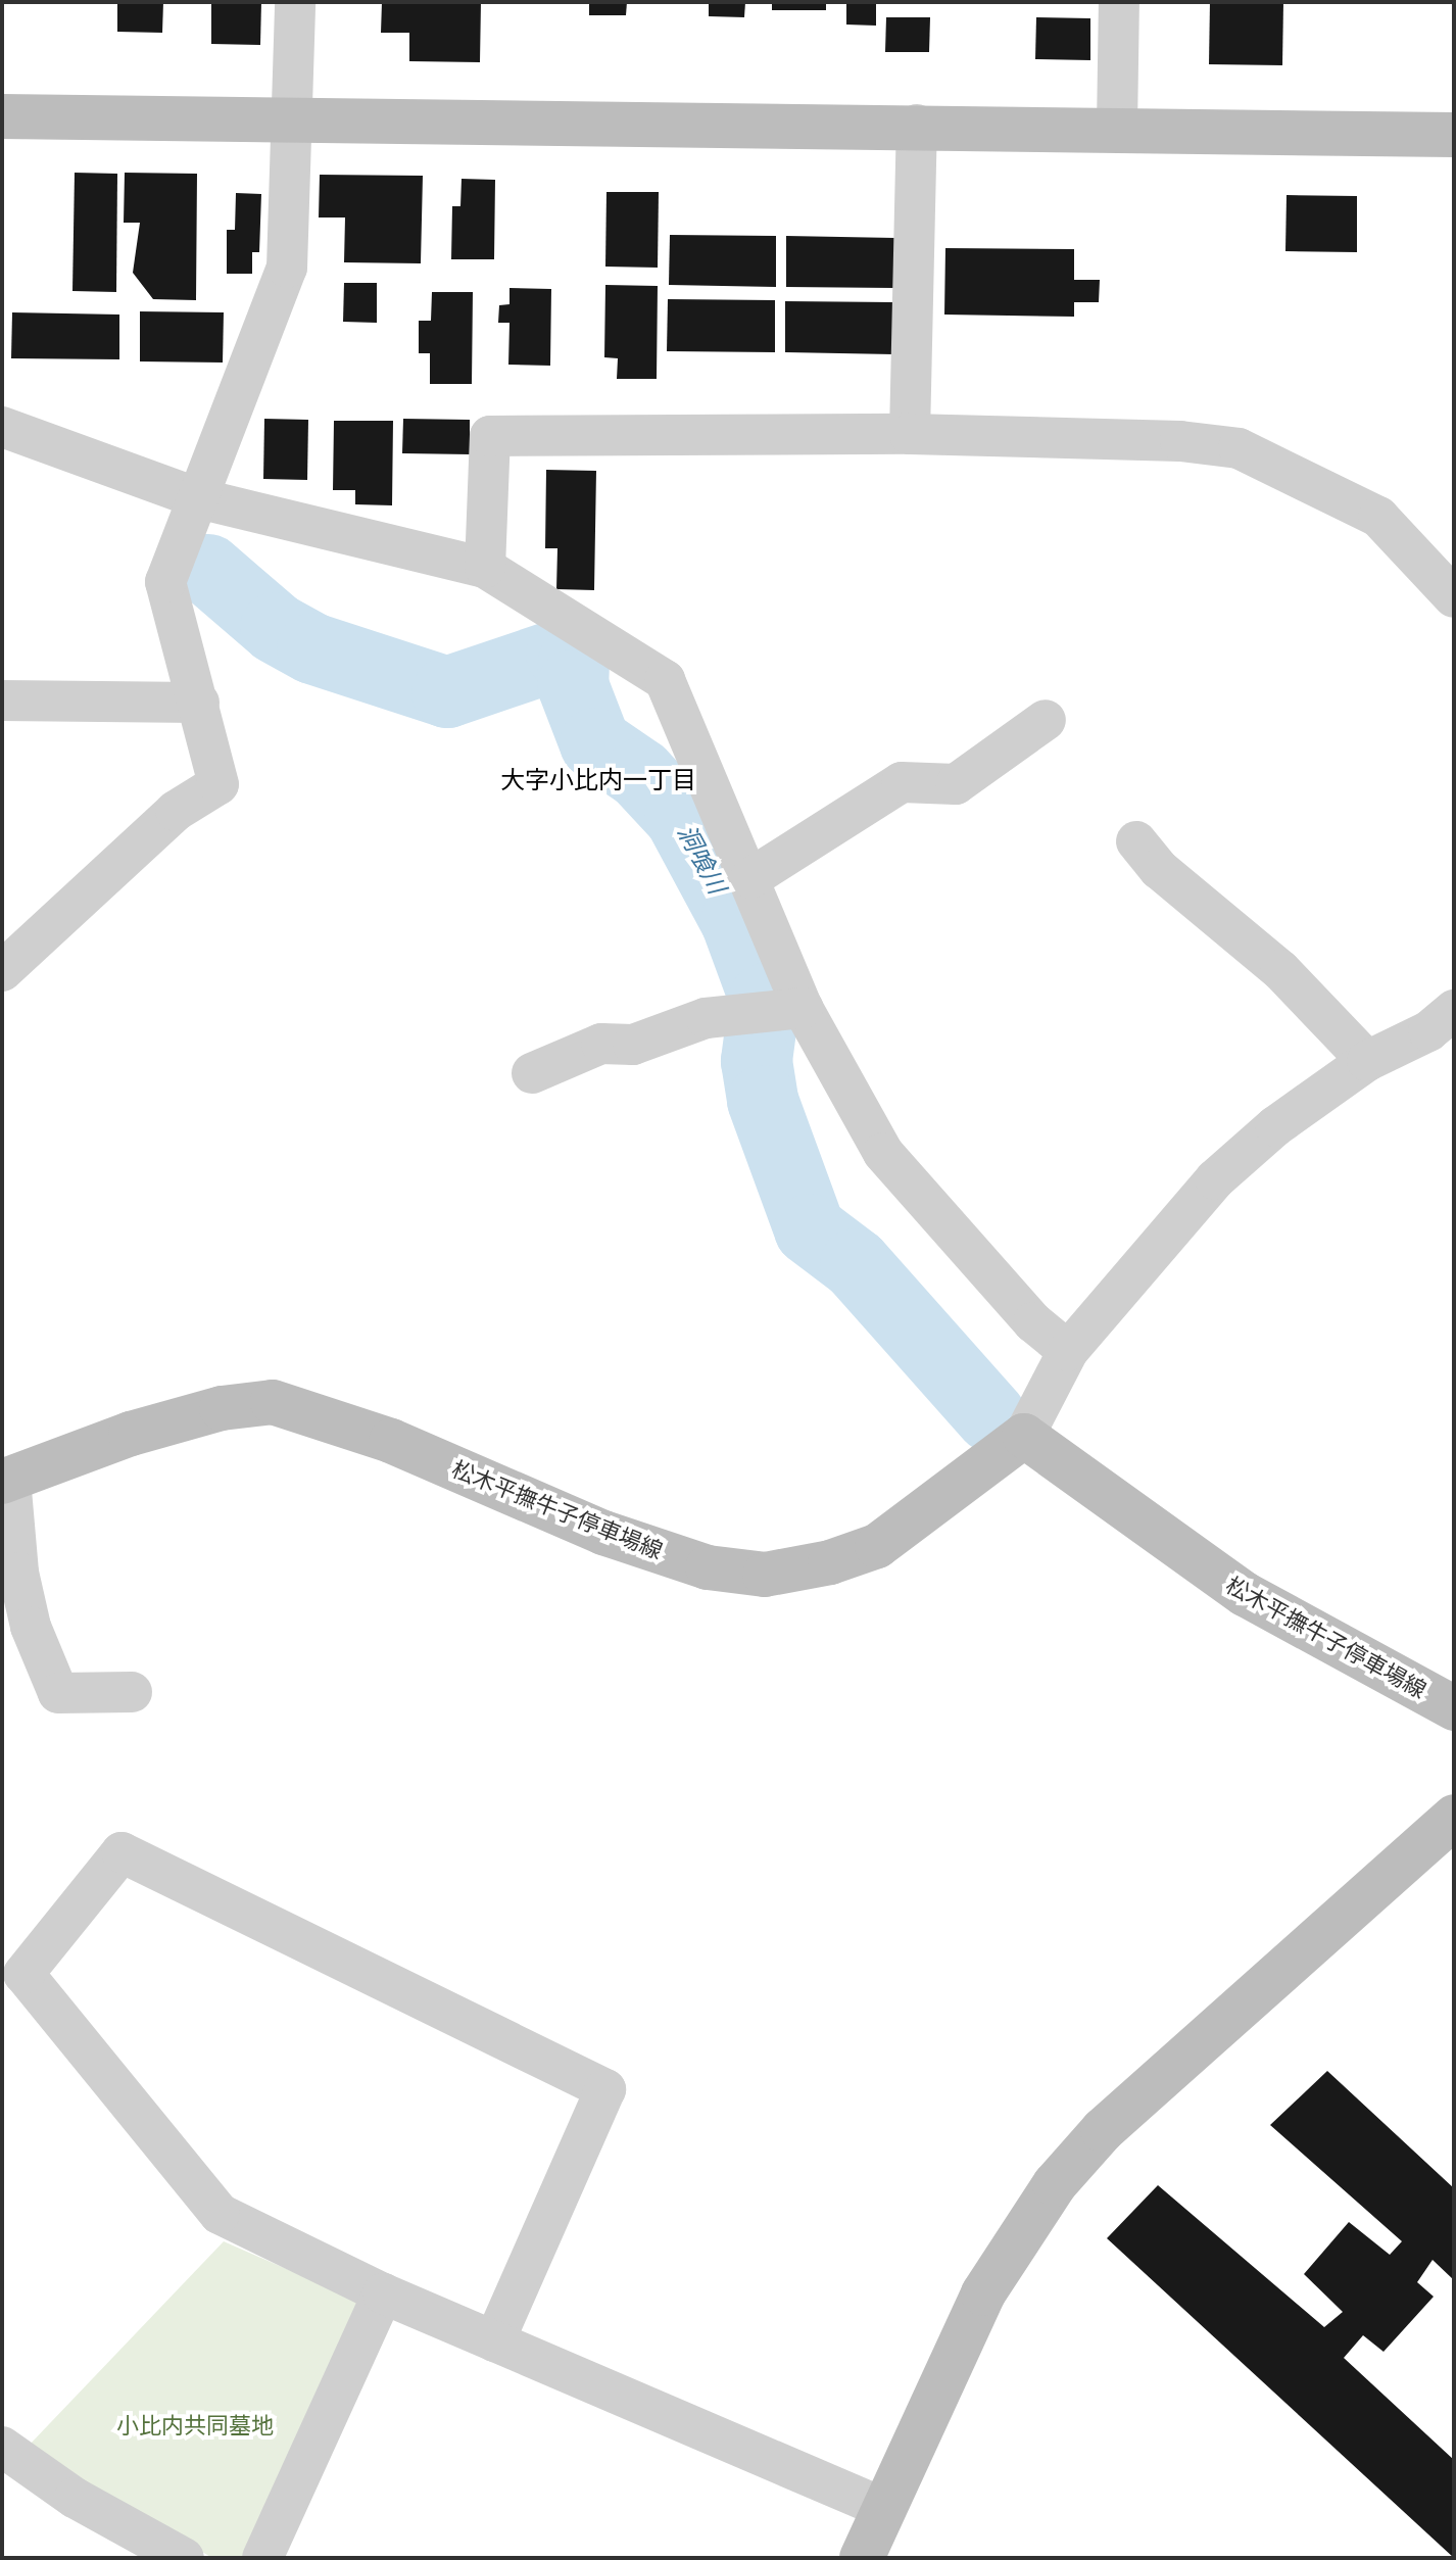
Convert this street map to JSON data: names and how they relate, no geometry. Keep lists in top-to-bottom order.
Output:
{
  "streets": {
    "street": ["松木平撫牛子停車場線"]
  },
  "districts": ["大字小比内一丁目"],
  "water": ["洞喰川"],
  "parks": ["小比内共同墓地"]
}
